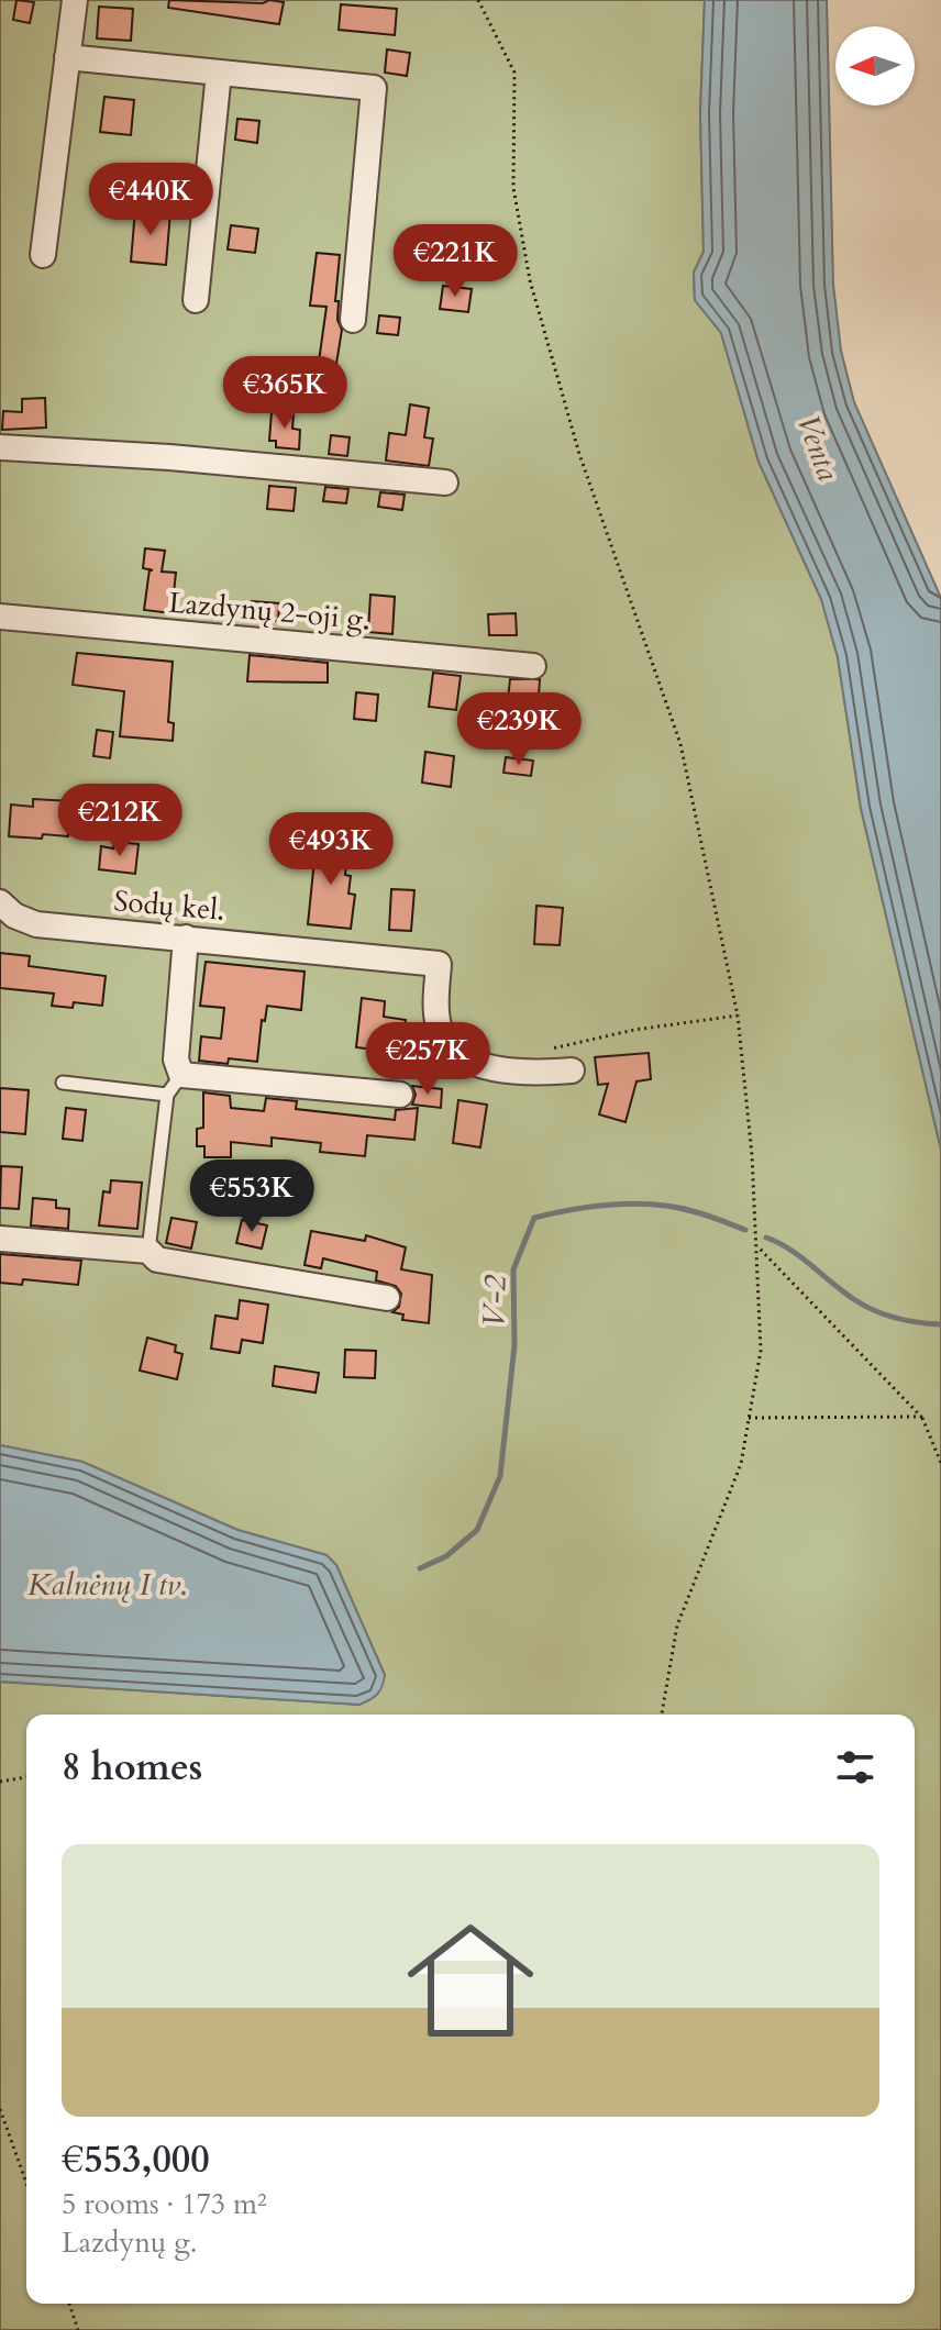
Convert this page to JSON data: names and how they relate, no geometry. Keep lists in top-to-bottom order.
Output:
{
  "streets": {
    "street": ["Lazdynų 2-oji g.", "Sodų kel."]
  },
  "water": ["Venta", "V-2", "Kalnėnų I tv."],
  "north": "left",
  "page": {
    "price": [
      "€440K",
      "€221K",
      "€365K",
      "€239K",
      "€212K",
      "€493K",
      "€257K",
      "€553K"
    ],
    "heading": "8 homes",
    "list": [
      {
        "name": "€553,000",
        "note": "5 rooms · 173 m² · Lazdynų g."
      }
    ]
  }
}
